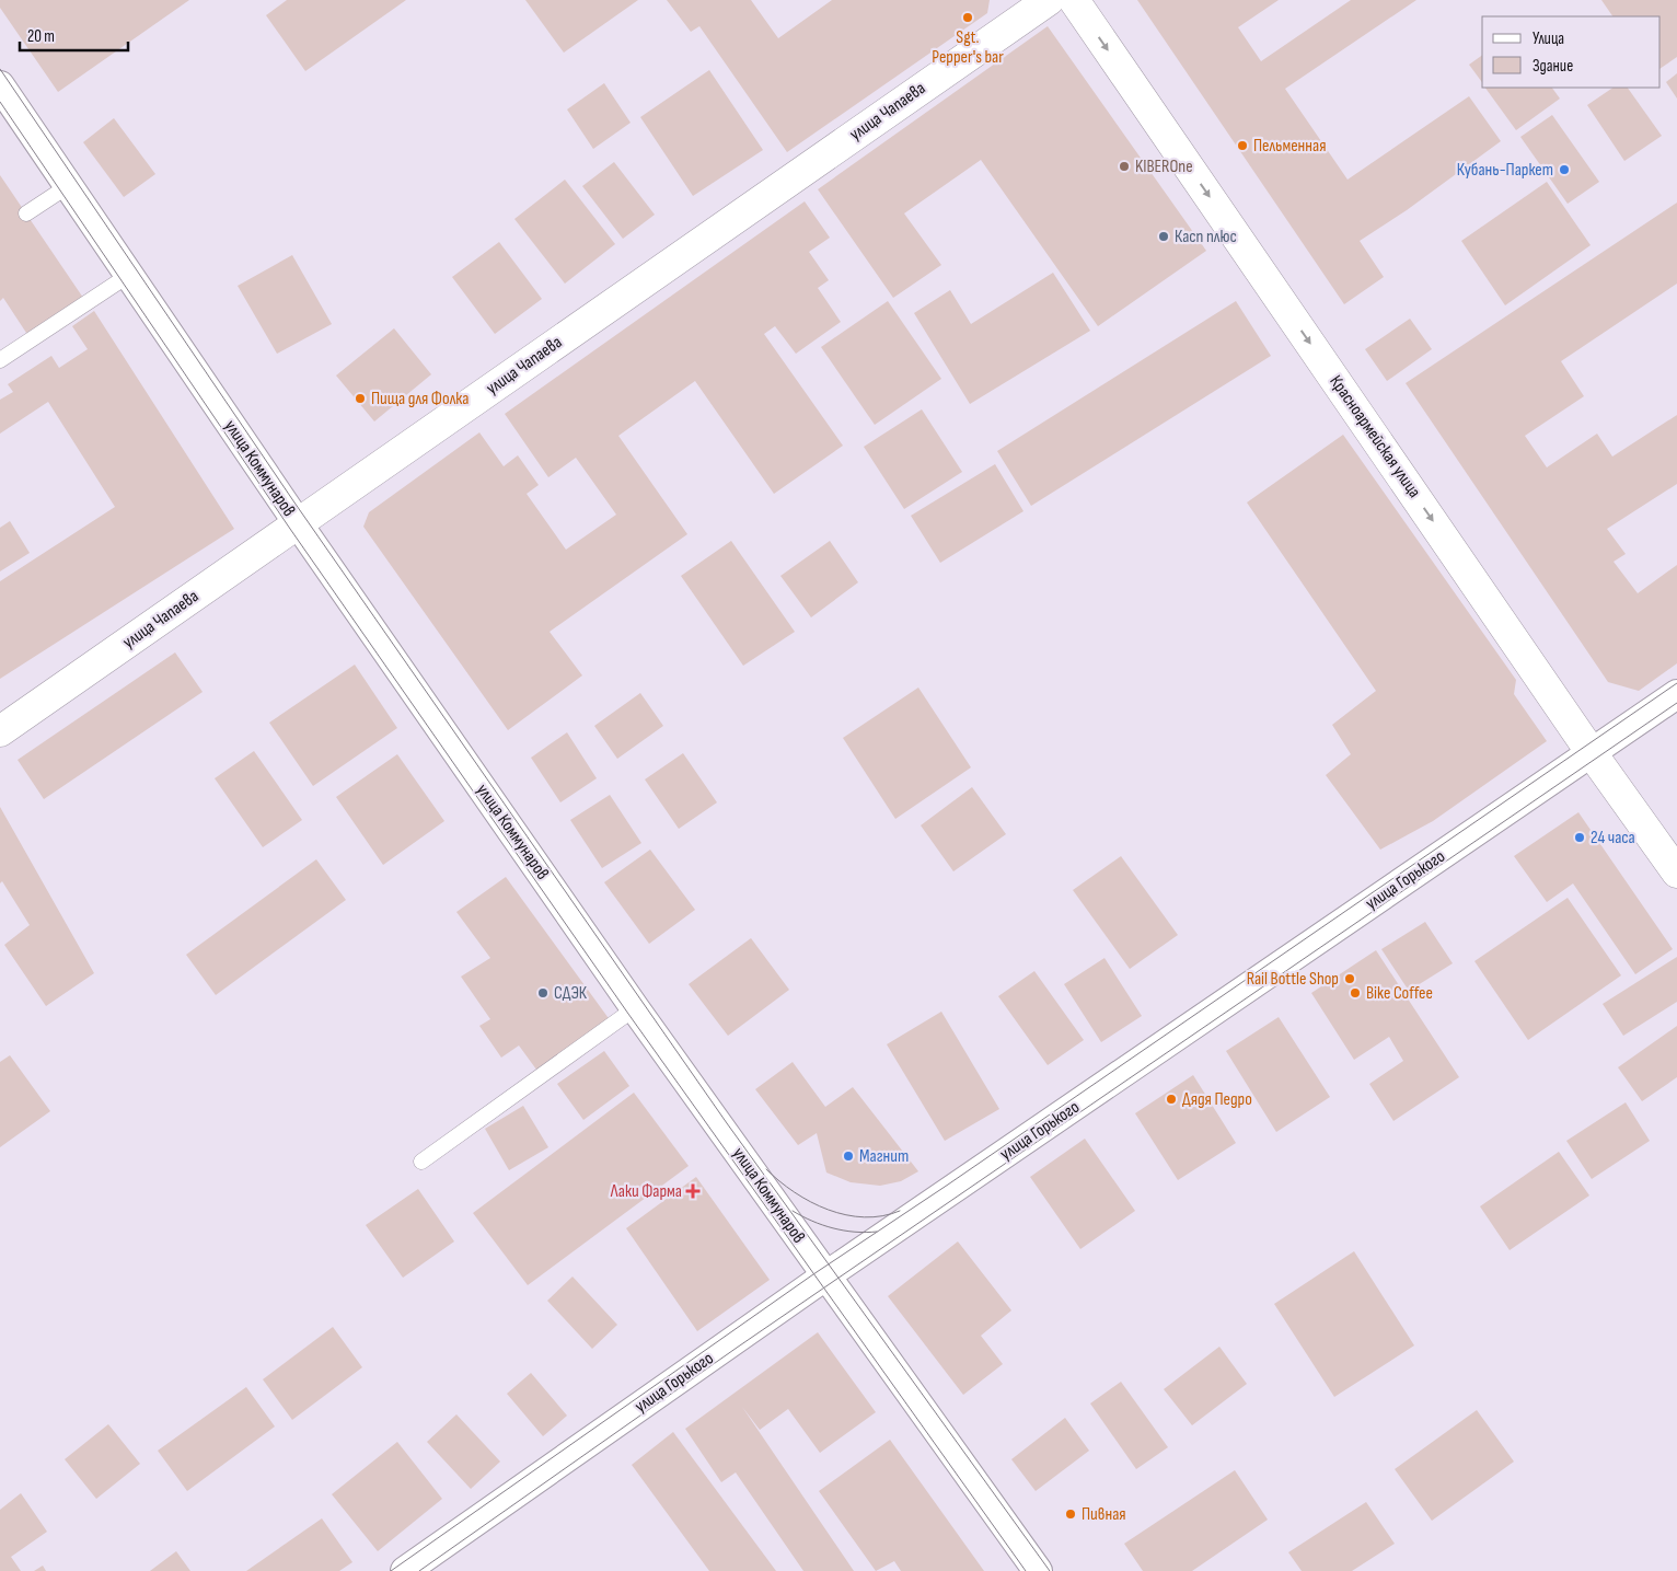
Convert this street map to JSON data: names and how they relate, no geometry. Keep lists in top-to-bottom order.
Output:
{
  "streets": {
    "street": [
      "улица Чапаева",
      "Красноармейская улица",
      "улица Коммунаров",
      "улица Горького"
    ]
  },
  "crossings": [
    ["улица Чапаева", "улица Коммунаров"],
    ["Красноармейская улица", "улица Горького"],
    ["улица Коммунаров", "улица Горького"]
  ],
  "one_way": ["Красноармейская улица"],
  "places": {
    "other": [
      "Sgt. Pepper's bar",
      "Пельменная",
      "KIBEROne",
      "Кубань-Паркет",
      "Касп плюс",
      "Пища для Фолка",
      "24 часа",
      "Rail Bottle Shop",
      "СДЭК",
      "Bike Coffee",
      "Дядя Педро",
      "Магнит",
      "Пивная"
    ],
    "health": ["Лаки Фарма"]
  },
  "legend": ["Улица", "Здание"],
  "scale_bar": "20 m"
}
